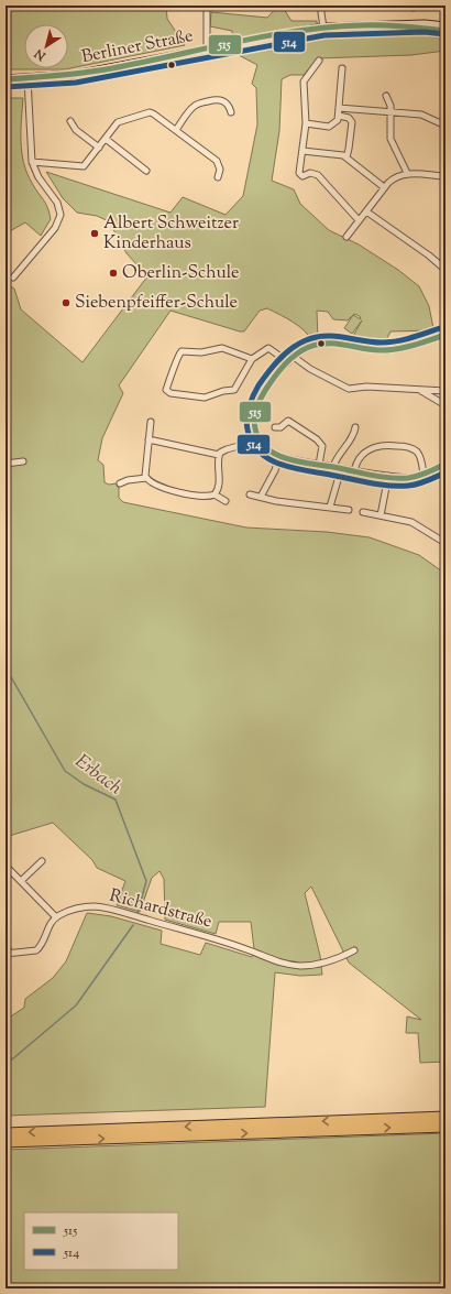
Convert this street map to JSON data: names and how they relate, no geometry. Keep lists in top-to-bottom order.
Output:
{
  "streets": {
    "street": ["Berliner Straße", "Richardstraße"]
  },
  "water": ["Erbach"],
  "places": ["Albert Schweitzer Kinderhaus", "Oberlin-Schule", "Siebenpfeiffer-Schule"],
  "lines": ["transit line 515", "transit line 514"],
  "legend": ["515", "514"],
  "north": "bottom left"
}
